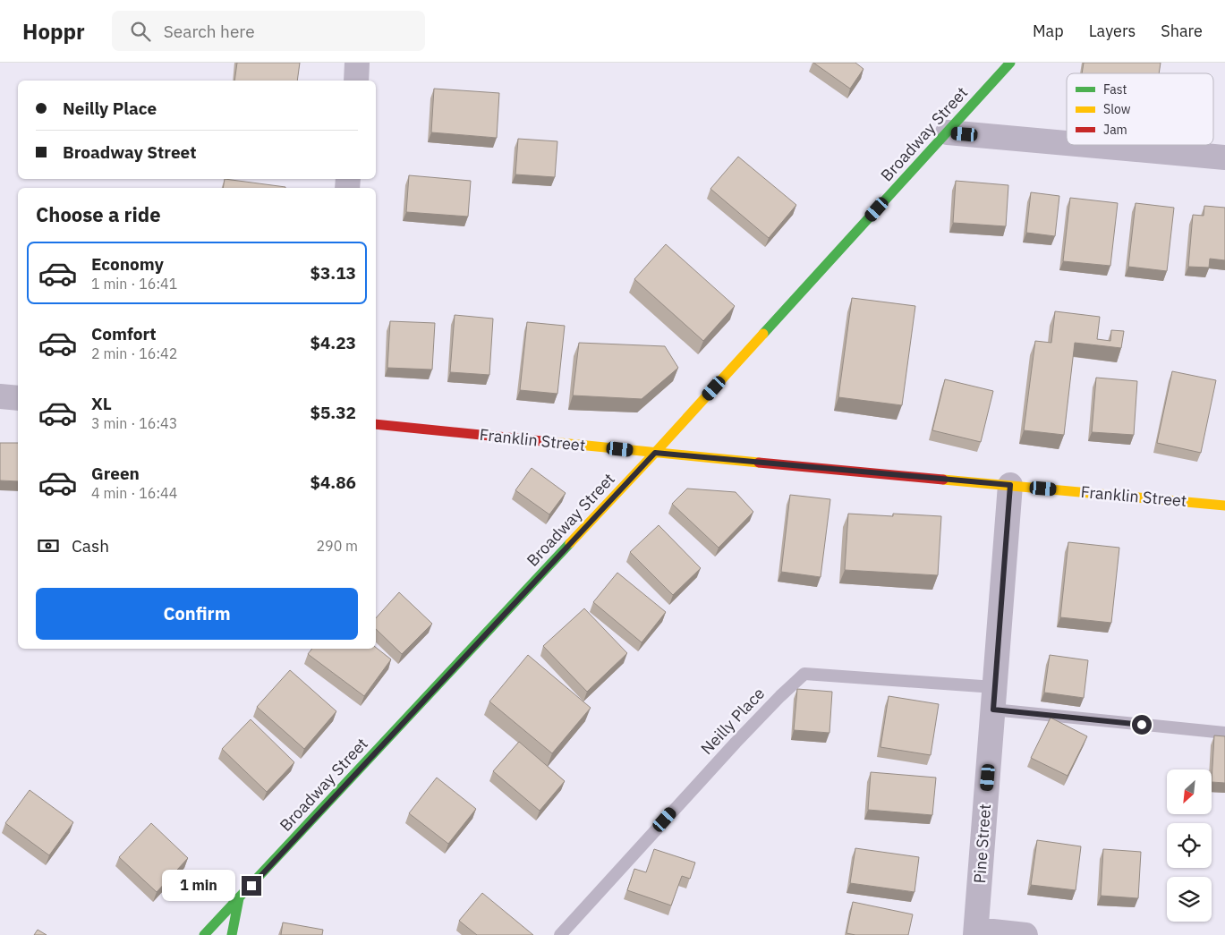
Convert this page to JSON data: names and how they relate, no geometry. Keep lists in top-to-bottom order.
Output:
{
  "streets": {
    "street": ["Broadway Street", "Franklin Street", "Pine Street"],
    "lane": ["Neilly Place"]
  },
  "crossings": [
    ["Broadway Street", "Franklin Street"],
    ["Franklin Street", "Pine Street"],
    ["Neilly Place", "Pine Street"]
  ],
  "legend": ["Fast", "Slow", "Jam"],
  "north": "bottom left",
  "page": {
    "header": "Hoppr",
    "search": "Search here",
    "nav": ["Map", "Layers", "Share"],
    "banner": ["Neilly Place", "Broadway Street"],
    "heading": "Choose a ride",
    "list": [
      {
        "name": "Economy",
        "note": "1 min · 16:41",
        "value": "$3.13"
      },
      {
        "name": "Comfort",
        "note": "2 min · 16:42",
        "value": "$4.23"
      },
      {
        "name": "XL",
        "note": "3 min · 16:43",
        "value": "$5.32"
      },
      {
        "name": "Green",
        "note": "4 min · 16:44",
        "value": "$4.86"
      }
    ],
    "pay": ["Cash", "290 m"],
    "buttons": "Confirm",
    "bubble": "1 min"
  }
}
